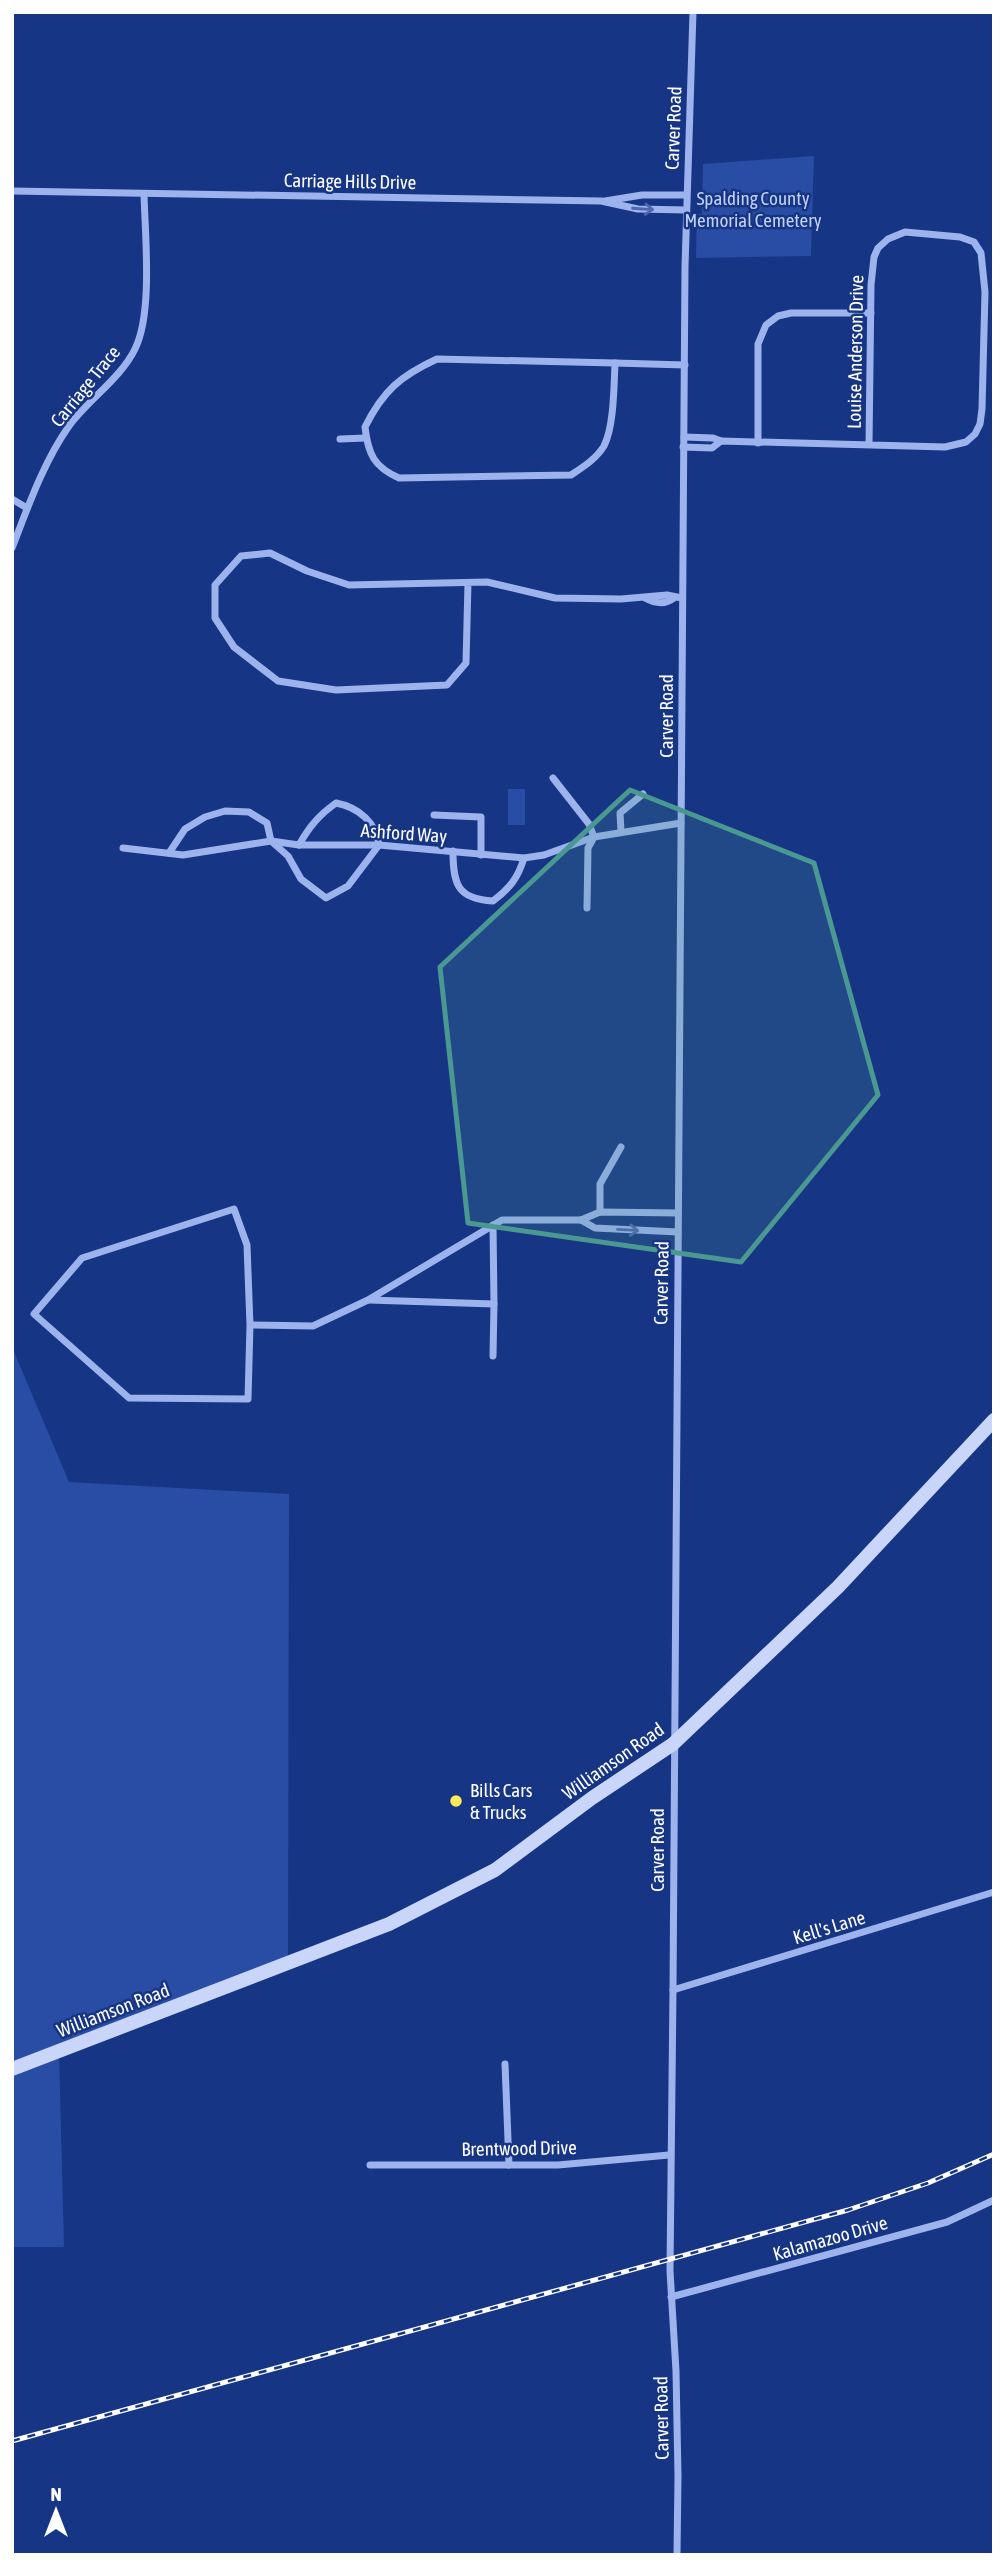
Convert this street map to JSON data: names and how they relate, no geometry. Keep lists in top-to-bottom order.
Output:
{
  "streets": {
    "main road": ["Williamson Road"],
    "street": [
      "Carver Road",
      "Carriage Hills Drive",
      "Louise Anderson Drive",
      "Carriage Trace",
      "Ashford Way",
      "Kell's Lane",
      "Brentwood Drive",
      "Kalamazoo Drive"
    ]
  },
  "crossings": [
    ["Carver Road", "Carriage Hills Drive"],
    ["Carver Road", "Louise Anderson Drive"],
    ["Carver Road", "Ashford Way"],
    ["Carver Road", "Williamson Road"],
    ["Carver Road", "Kell's Lane"],
    ["Carver Road", "Brentwood Drive"],
    ["Carver Road", "Kalamazoo Drive"],
    ["Carriage Hills Drive", "Carriage Trace"]
  ],
  "parks": ["Spalding County Memorial Cemetery"],
  "places": ["Bills Cars & Trucks"],
  "north": "top"
}
